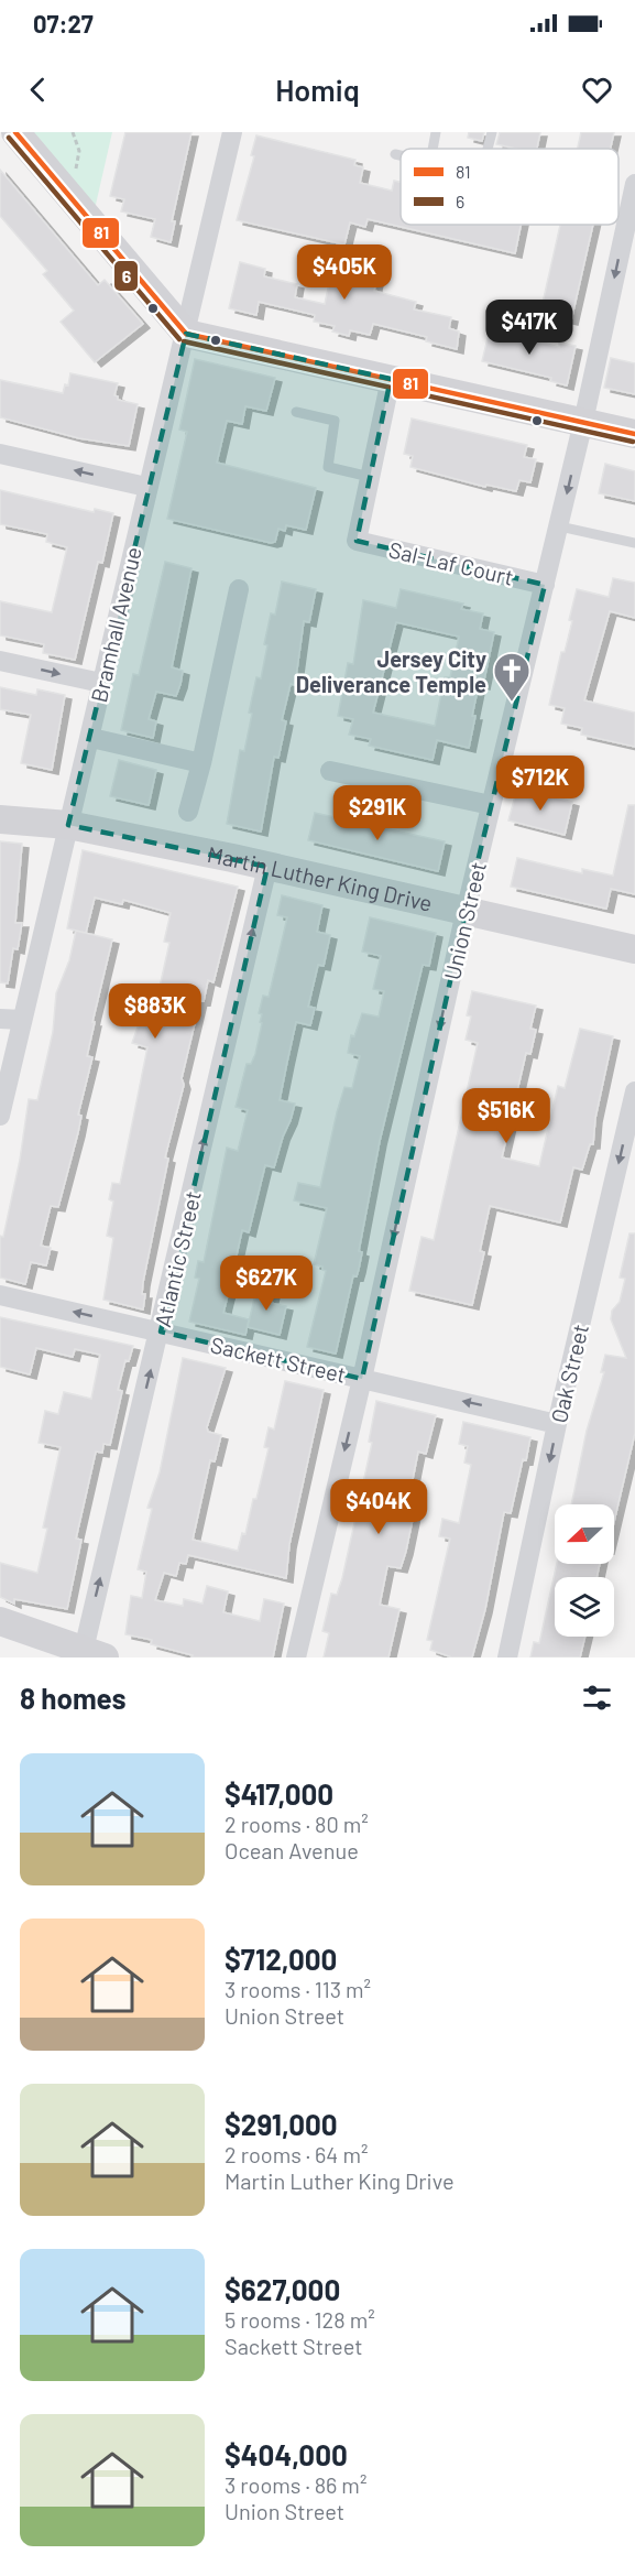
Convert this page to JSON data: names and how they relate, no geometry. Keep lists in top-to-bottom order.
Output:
{
  "streets": {
    "street": [
      "Sal-Laf Court",
      "Bramhall Avenue",
      "Martin Luther King Drive",
      "Union Street",
      "Atlantic Street",
      "Sackett Street",
      "Oak Street"
    ]
  },
  "crossings": [
    ["Sal-Laf Court", "Union Street"],
    ["Bramhall Avenue", "Martin Luther King Drive"],
    ["Martin Luther King Drive", "Union Street"],
    ["Martin Luther King Drive", "Atlantic Street"],
    ["Union Street", "Sackett Street"],
    ["Atlantic Street", "Sackett Street"],
    ["Sackett Street", "Oak Street"]
  ],
  "one_way": [
    "Union Street",
    "Atlantic Street",
    "Sackett Street",
    "Oak Street"
  ],
  "places": {
    "church": ["Jersey City Deliverance Temple"]
  },
  "lines": ["transit line 81", "transit line 6"],
  "legend": ["81", "6"],
  "north": "left",
  "page": {
    "status": "07:27",
    "header": "Homiq",
    "price": [
      "$405K",
      "$417K",
      "$712K",
      "$291K",
      "$883K",
      "$516K",
      "$627K",
      "$404K"
    ],
    "heading": "8 homes",
    "list": [
      {
        "name": "$417,000",
        "note": "2 rooms · 80 m² · Ocean Avenue"
      },
      {
        "name": "$712,000",
        "note": "3 rooms · 113 m² · Union Street"
      },
      {
        "name": "$291,000",
        "note": "2 rooms · 64 m² · Martin Luther King Drive"
      },
      {
        "name": "$627,000",
        "note": "5 rooms · 128 m² · Sackett Street"
      },
      {
        "name": "$404,000",
        "note": "3 rooms · 86 m² · Union Street"
      }
    ]
  }
}
